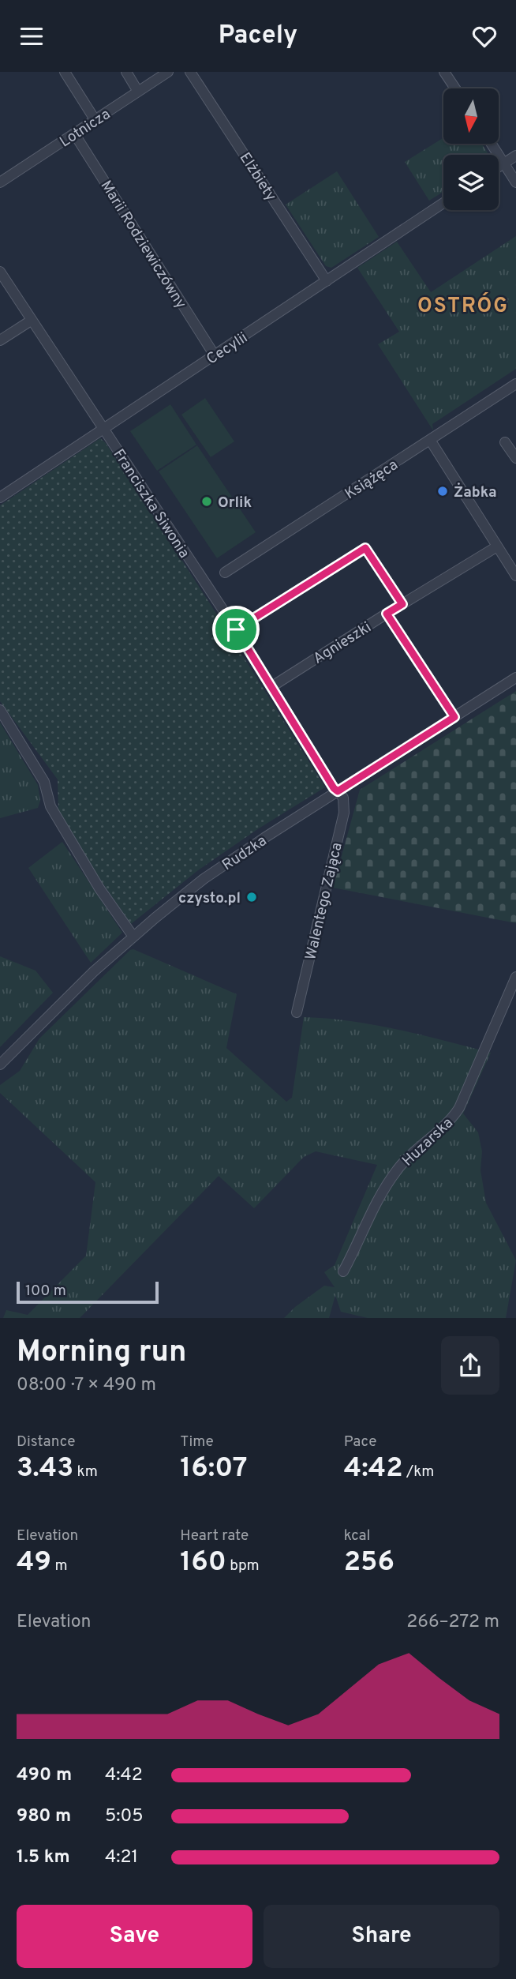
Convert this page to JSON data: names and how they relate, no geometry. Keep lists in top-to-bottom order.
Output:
{
  "streets": {
    "street": [
      "Lotnicza",
      "Elżbiety",
      "Marii Rodziewiczówny",
      "Cecylii",
      "Książęca",
      "Franciszka Siwonia",
      "Agnieszki",
      "Rudzka",
      "Walentego Zająca",
      "Huzarska"
    ]
  },
  "crossings": [
    ["Lotnicza", "Marii Rodziewiczówny"],
    ["Elżbiety", "Cecylii"],
    ["Marii Rodziewiczówny", "Cecylii"],
    ["Cecylii", "Franciszka Siwonia"],
    ["Franciszka Siwonia", "Agnieszki"],
    ["Franciszka Siwonia", "Rudzka"],
    ["Franciszka Siwonia", "Walentego Zająca"],
    ["Rudzka", "Walentego Zająca"]
  ],
  "districts": ["OSTRÓG"],
  "places": ["Żabka", "Orlik", "czysto.pl"],
  "scale_bar": "100 m",
  "north": "bottom",
  "page": {
    "header": "Pacely",
    "scale": "100 m",
    "heading": ["Morning run", "08:00 · 7 × 490 m"],
    "stats": [
      ["Distance", "3.43 km"],
      ["Time", "16:07"],
      ["Pace", "4:42 /km"],
      ["Elevation", "49 m"],
      ["Heart rate", "160 bpm"],
      ["kcal", "256"]
    ],
    "chart": ["Elevation", "266–272 m"],
    "list": [
      {
        "name": "490 m",
        "note": "4:42"
      },
      {
        "name": "980 m",
        "note": "5:05"
      },
      {
        "name": "1.5 km",
        "note": "4:21"
      }
    ],
    "buttons": ["Save", "Share"]
  }
}
